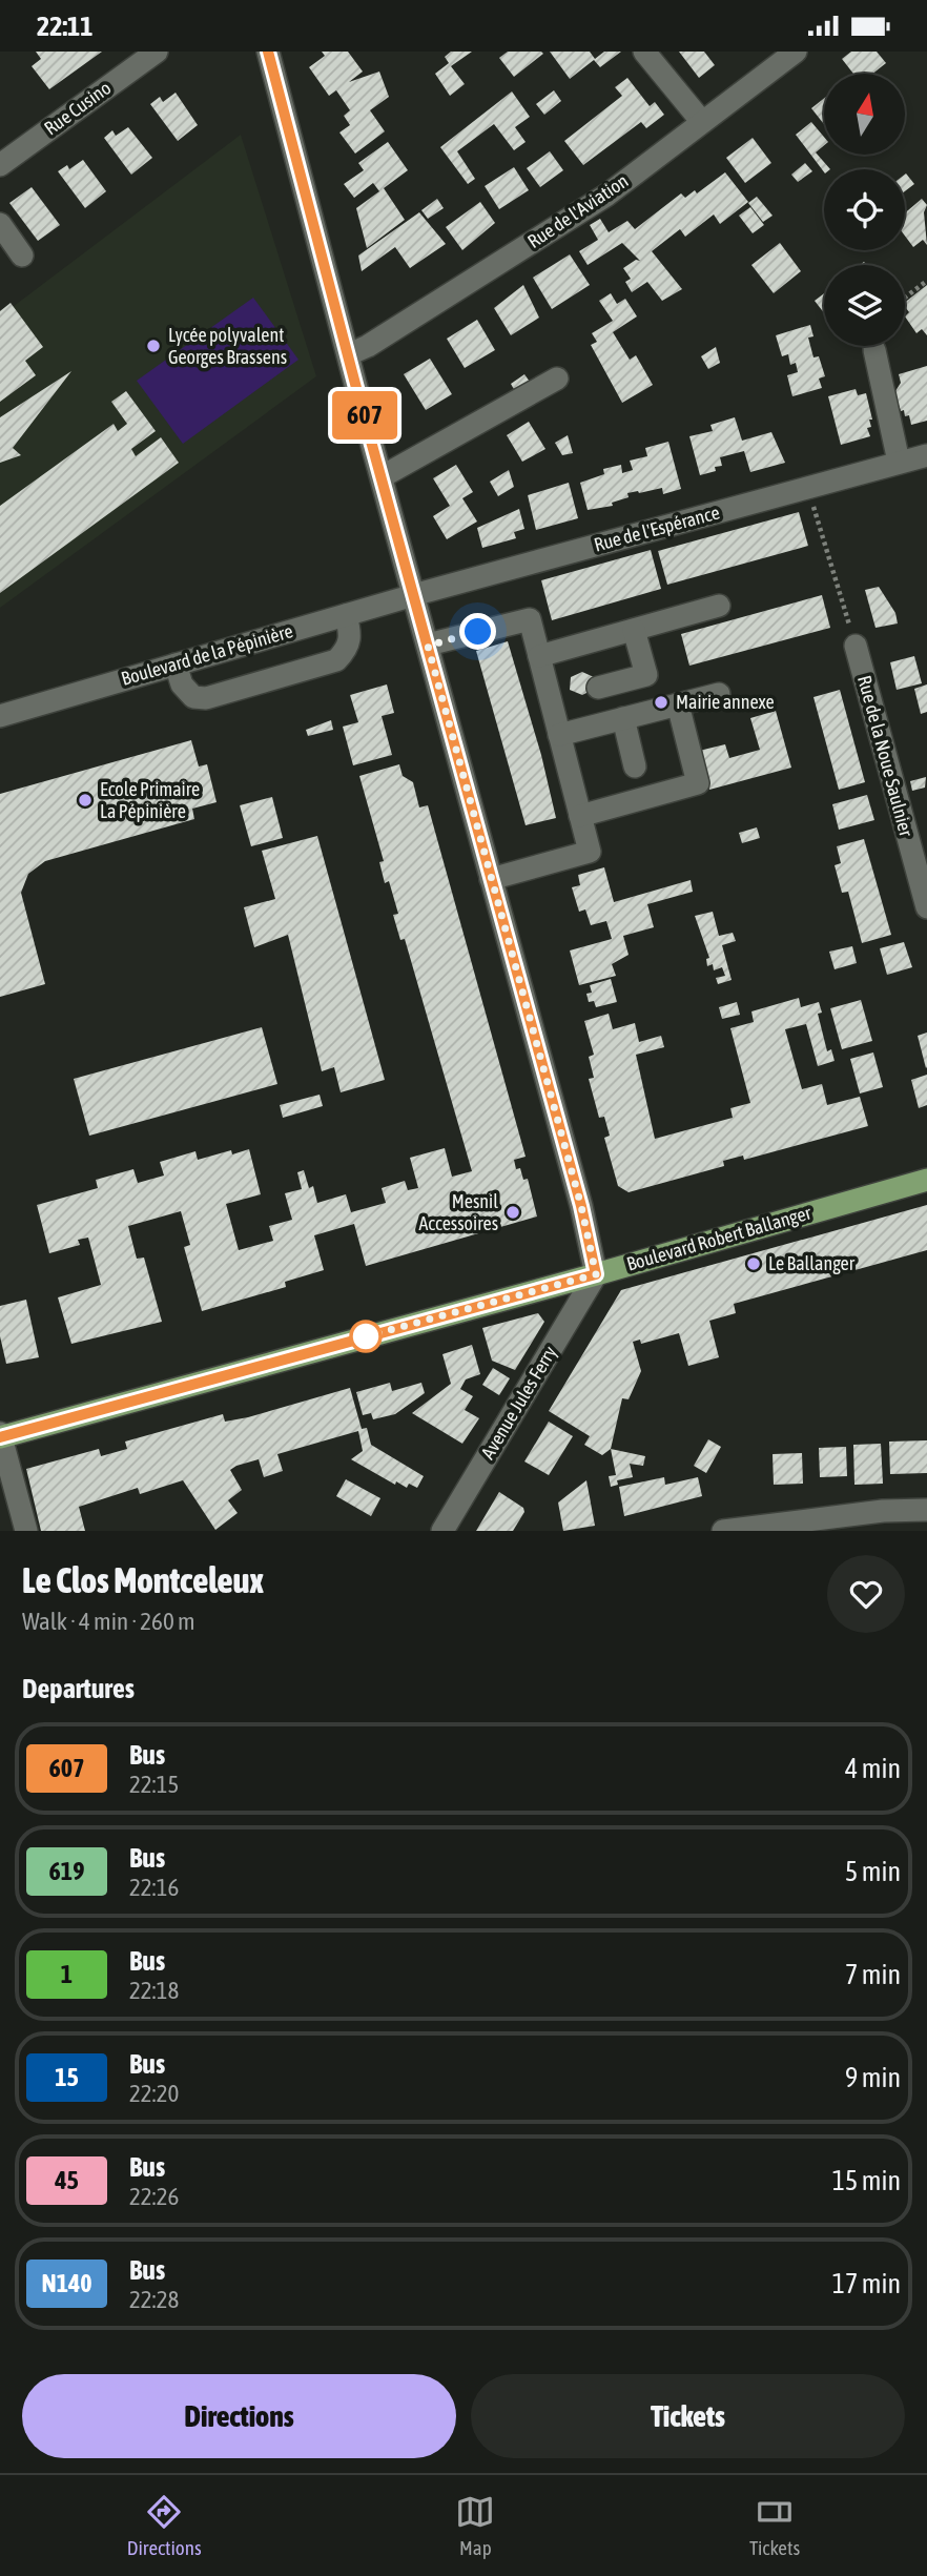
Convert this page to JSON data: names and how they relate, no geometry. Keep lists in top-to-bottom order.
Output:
{
  "streets": {
    "main road": ["Boulevard Robert Ballanger"],
    "street": [
      "Rue Cusino",
      "Rue de l'Aviation",
      "Rue de l'Espérance",
      "Boulevard de la Pépinière",
      "Rue de la Noue Saulnier",
      "Avenue Jules Ferry"
    ]
  },
  "crossings": [
    ["Rue de l'Espérance", "Boulevard de la Pépinière"],
    ["Boulevard Robert Ballanger", "Avenue Jules Ferry"]
  ],
  "places": [
    "Lycée polyvalent Georges Brassens",
    "Mairie annexe",
    "Ecole Primaire La Pépinière",
    "Mesnil Accessoires",
    "Le Ballanger"
  ],
  "lines": ["bus line 607"],
  "north": "top",
  "page": {
    "status": "22:11",
    "on_map": "607",
    "heading": [
      ["Le Clos Montceleux", "Walk · 4 min · 260 m"],
      "Departures"
    ],
    "list": [
      {
        "mark": "607",
        "name": "Bus",
        "note": "22:15",
        "value": "4 min"
      },
      {
        "mark": "619",
        "name": "Bus",
        "note": "22:16",
        "value": "5 min"
      },
      {
        "mark": "1",
        "name": "Bus",
        "note": "22:18",
        "value": "7 min"
      },
      {
        "mark": "15",
        "name": "Bus",
        "note": "22:20",
        "value": "9 min"
      },
      {
        "mark": "45",
        "name": "Bus",
        "note": "22:26",
        "value": "15 min"
      },
      {
        "mark": "N140",
        "name": "Bus",
        "note": "22:28",
        "value": "17 min"
      }
    ],
    "buttons": ["Directions", "Tickets"],
    "tabs": ["Directions", "Map", "Tickets"]
  }
}
